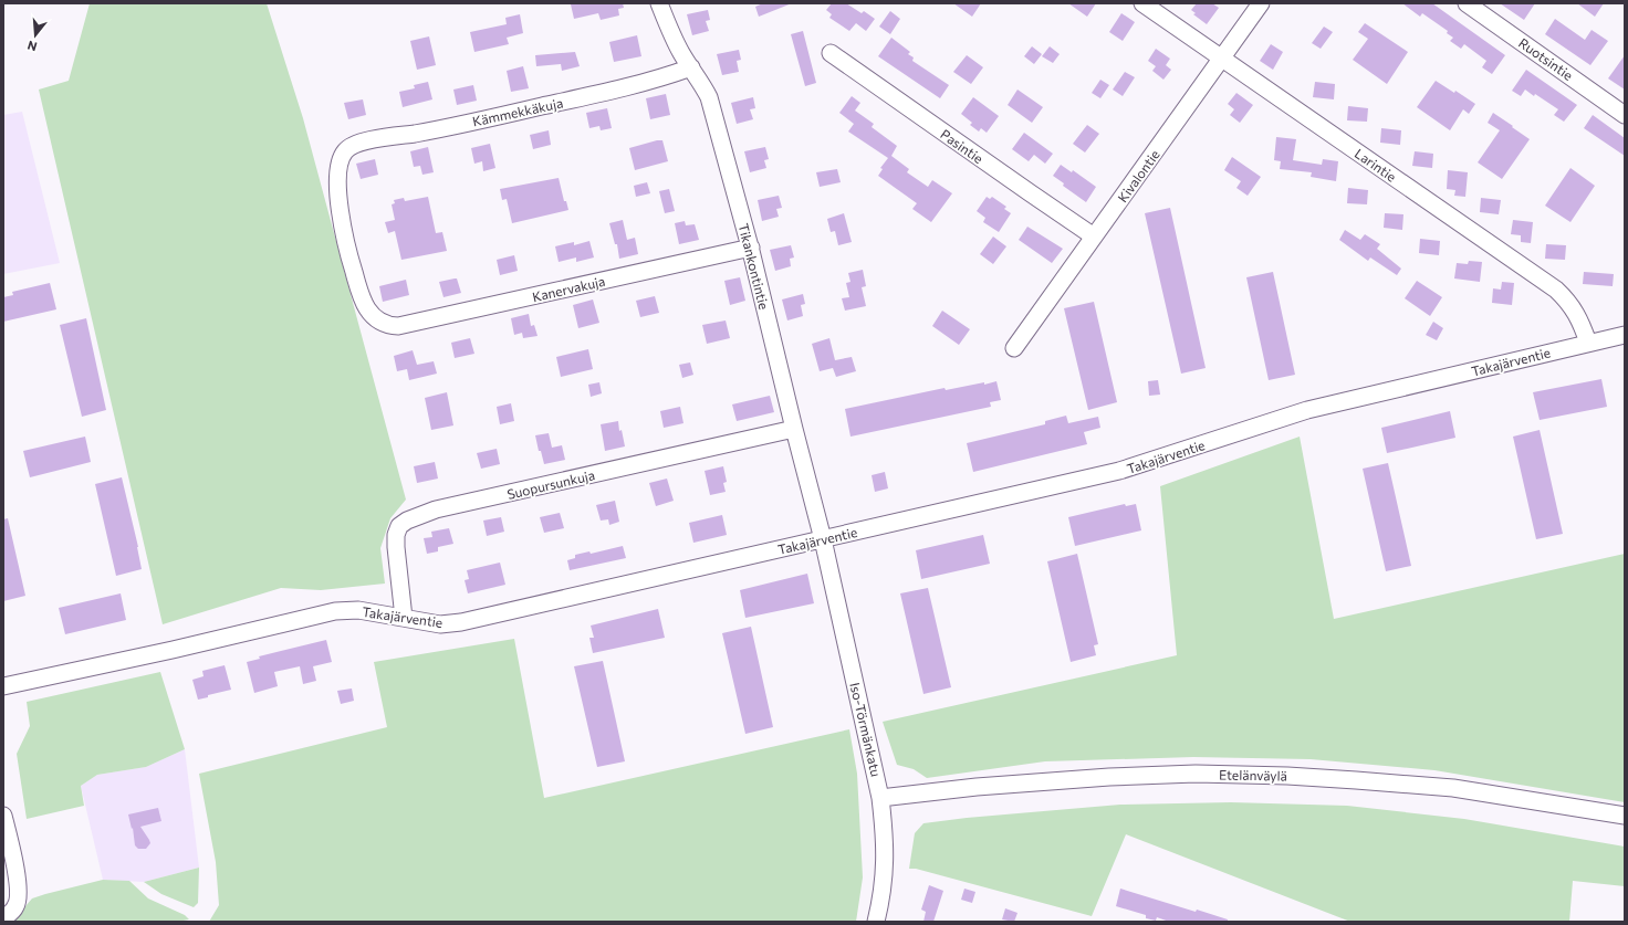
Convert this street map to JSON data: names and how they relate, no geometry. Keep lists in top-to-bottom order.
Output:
{
  "streets": {
    "street": [
      "Ruotsintie",
      "Kämmekkäkuja",
      "Pasintie",
      "Larintie",
      "Kivalontie",
      "Tikankontintie",
      "Kanervakuja",
      "Takajärventie",
      "Suopursunkuja",
      "Iso-Törmänkatu",
      "Etelänväylä"
    ]
  },
  "crossings": [
    ["Kämmekkäkuja", "Tikankontintie"],
    ["Kämmekkäkuja", "Kanervakuja"],
    ["Pasintie", "Kivalontie"],
    ["Larintie", "Kivalontie"],
    ["Larintie", "Takajärventie"],
    ["Tikankontintie", "Kanervakuja"],
    ["Tikankontintie", "Takajärventie"],
    ["Tikankontintie", "Suopursunkuja"],
    ["Tikankontintie", "Iso-Törmänkatu"],
    ["Takajärventie", "Suopursunkuja"],
    ["Takajärventie", "Iso-Törmänkatu"],
    ["Iso-Törmänkatu", "Etelänväylä"]
  ],
  "north": "bottom"
}
